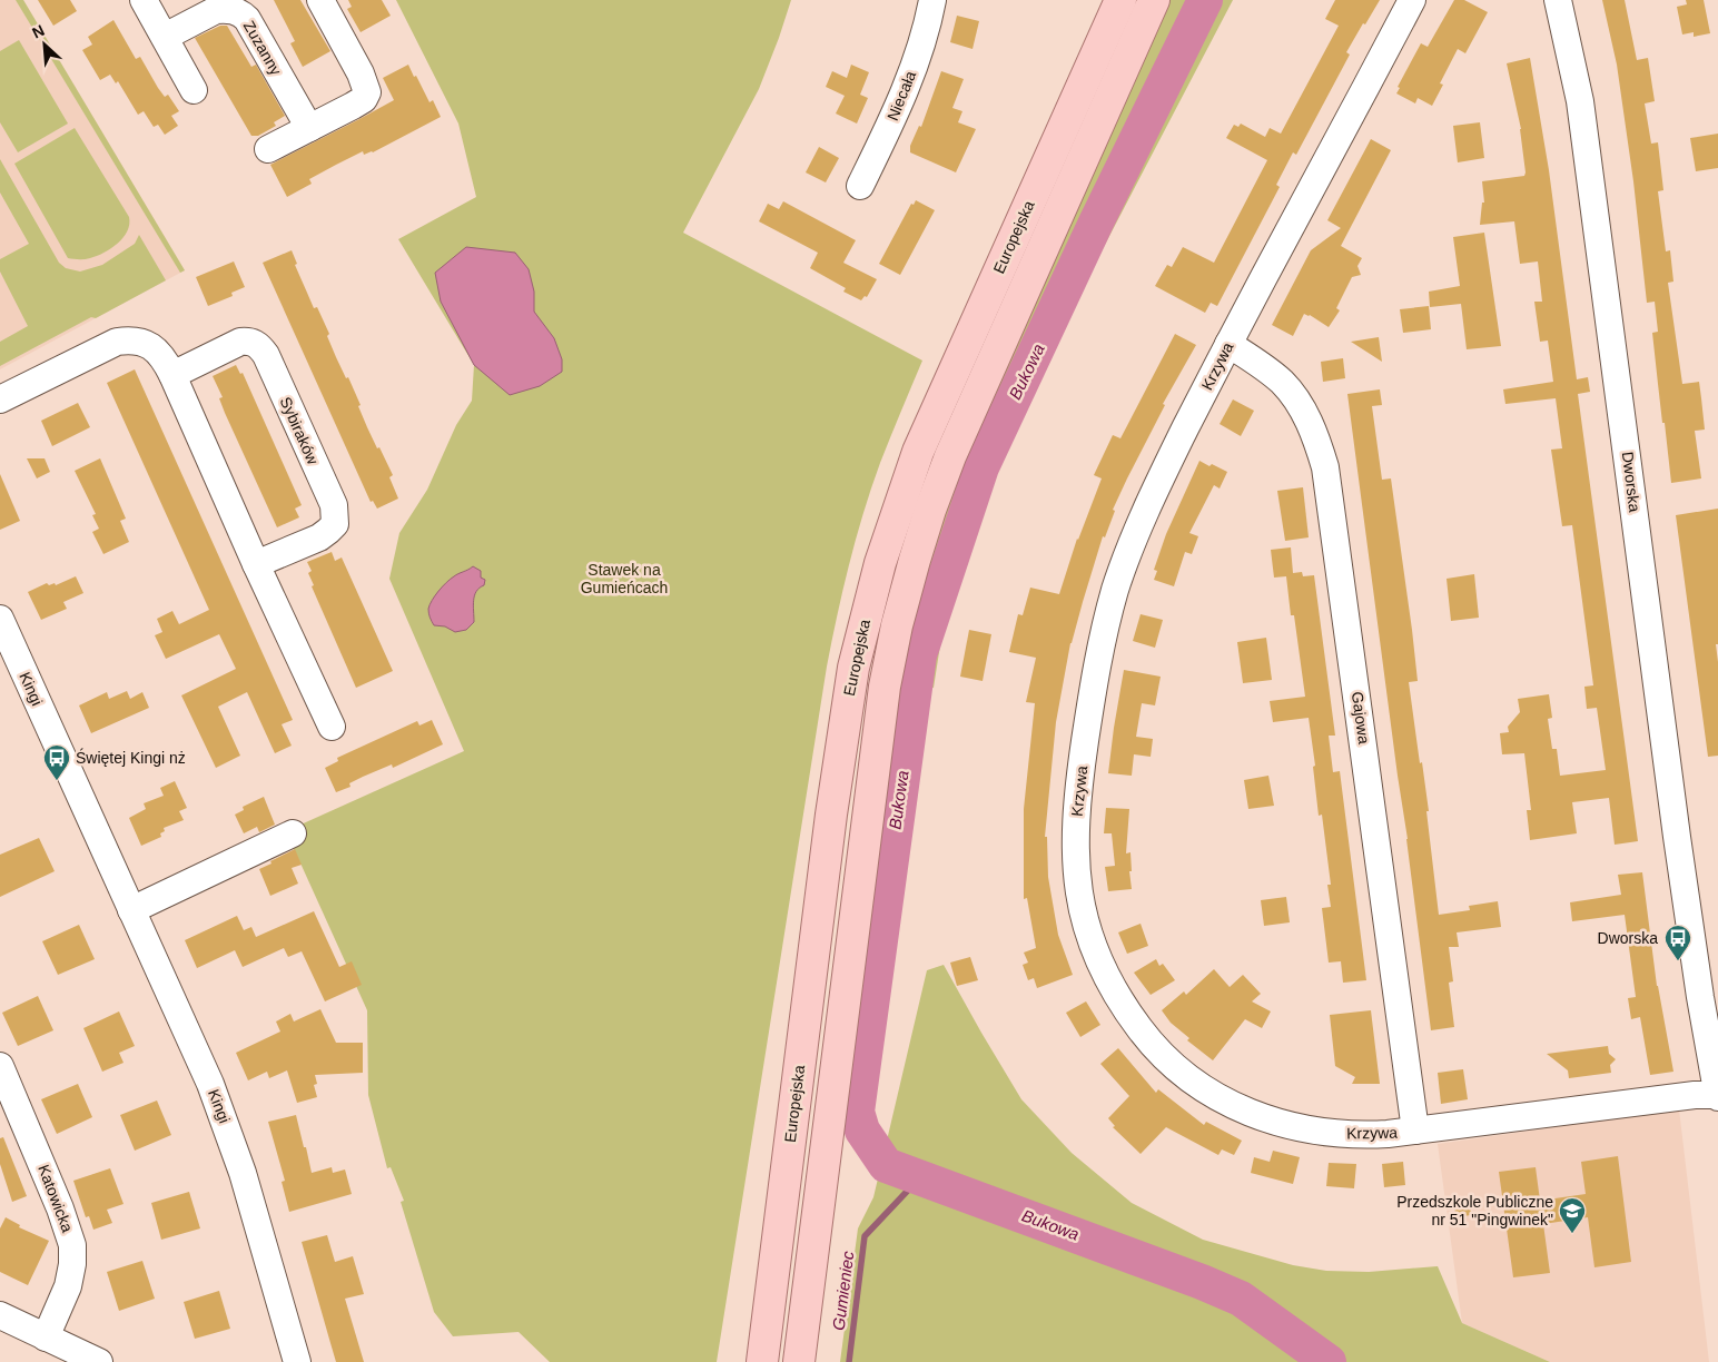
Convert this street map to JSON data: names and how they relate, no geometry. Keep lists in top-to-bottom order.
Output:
{
  "streets": {
    "main road": ["Europejska"],
    "street": [
      "Zuzanny",
      "Niecała",
      "Krzywa",
      "Sybiraków",
      "Dworska",
      "Kingi",
      "Gajowa",
      "Katowicka"
    ]
  },
  "crossings": [
    ["Krzywa", "Dworska"],
    ["Krzywa", "Gajowa"]
  ],
  "water": ["Bukowa", "Gumieniec"],
  "parks": ["Stawek na Gumieńcach"],
  "places": {
    "bus stop": ["Świętej Kingi nż", "Dworska"],
    "school or university": ["Przedszkole Publiczne nr 51 \"Pingwinek\""]
  },
  "north": "top left"
}
